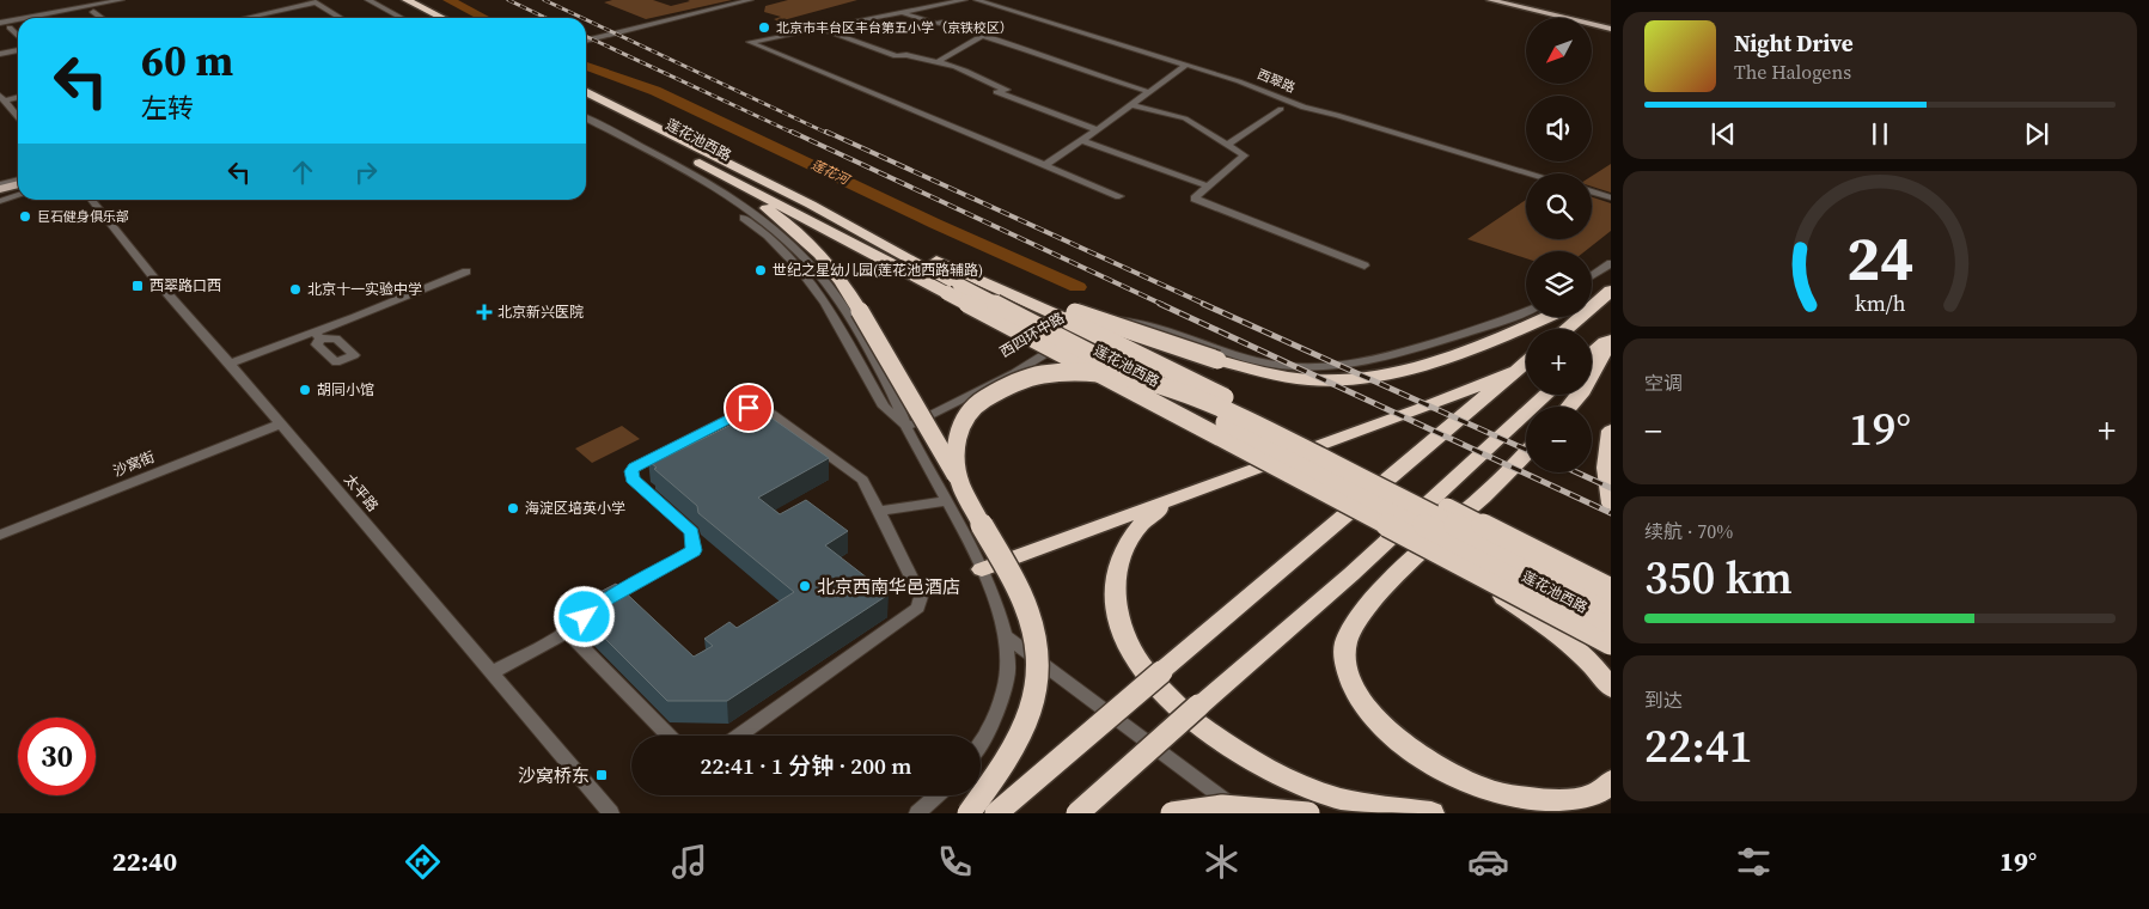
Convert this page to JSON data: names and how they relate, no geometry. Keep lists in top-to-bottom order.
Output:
{
  "streets": {
    "highway": ["莲花池西路"],
    "street": [
      "西翠路",
      "西四环中路",
      "沙窝街",
      "太平路"
    ]
  },
  "crossings": [
    ["沙窝街", "太平路"]
  ],
  "water": ["莲花河"],
  "places": {
    "other": [
      "北京市丰台区丰台第五小学（京铁校区）",
      "巨石健身俱乐部",
      "世纪之星幼儿园(莲花池西路辅路)",
      "北京十一实验中学",
      "胡同小馆",
      "海淀区培英小学",
      "北京西南华邑酒店"
    ],
    "transit": ["西翠路口西", "沙窝桥东"],
    "health": ["北京新兴医院"]
  },
  "north": "bottom left",
  "page": {
    "map_buttons": ["+", "−"],
    "turn": ["60 m", "左转"],
    "song": ["Night Drive", "The Halogens"],
    "tile": [
      "空调",
      ["续航 · 70%", "350 km"],
      ["到达", "22:41"]
    ],
    "heat": ["−", "19°", "+"],
    "limit": "30",
    "trip": "22:41 · 1 分钟 · 200 m",
    "tabs": ["22:40", "19°"],
    "gauge": ["24", "km/h"]
  }
}
